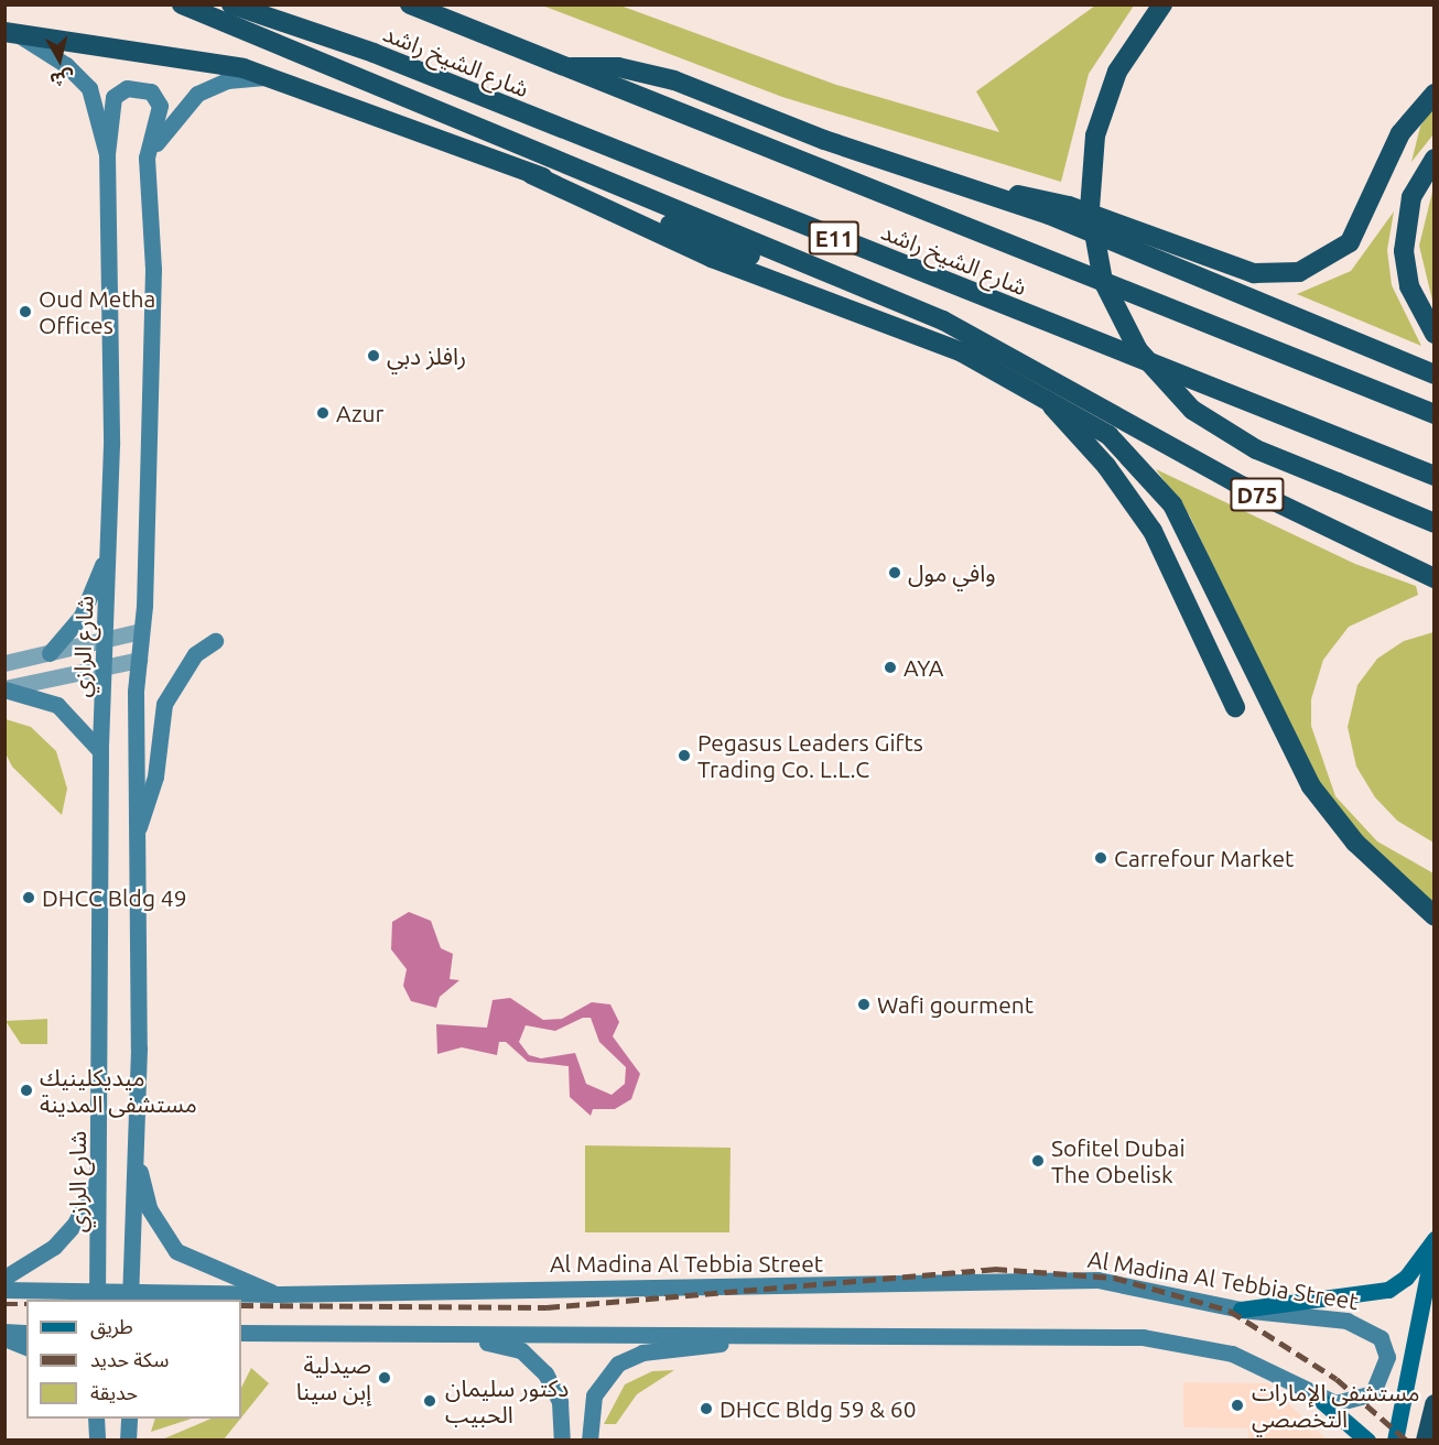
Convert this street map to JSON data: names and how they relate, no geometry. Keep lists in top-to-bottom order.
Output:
{
  "streets": {
    "highway": ["شارع الشيخ راشد", "E11", "D75"],
    "street": ["شارع الرازي", "Al Madina Al Tebbia Street"]
  },
  "crossings": [
    ["شارع الرازي", "Al Madina Al Tebbia Street"]
  ],
  "places": [
    "Oud Metha Offices",
    "رافلز دبي",
    "Azur",
    "وافي مول",
    "AYA",
    "Pegasus Leaders Gifts Trading Co. L.L.C",
    "Carrefour Market",
    "DHCC Bldg 49",
    "Wafi gourment",
    "ميديكلينيك مستشفى المدينة",
    "Sofitel Dubai The Obelisk",
    "صيدلية إبن سينا",
    "دكتور سليمان الحبيب",
    "مستشفى الإمارات التخصصي",
    "DHCC Bldg 59 & 60"
  ],
  "legend": ["طريق", "سكة حديد", "حديقة"],
  "north": "bottom"
}
